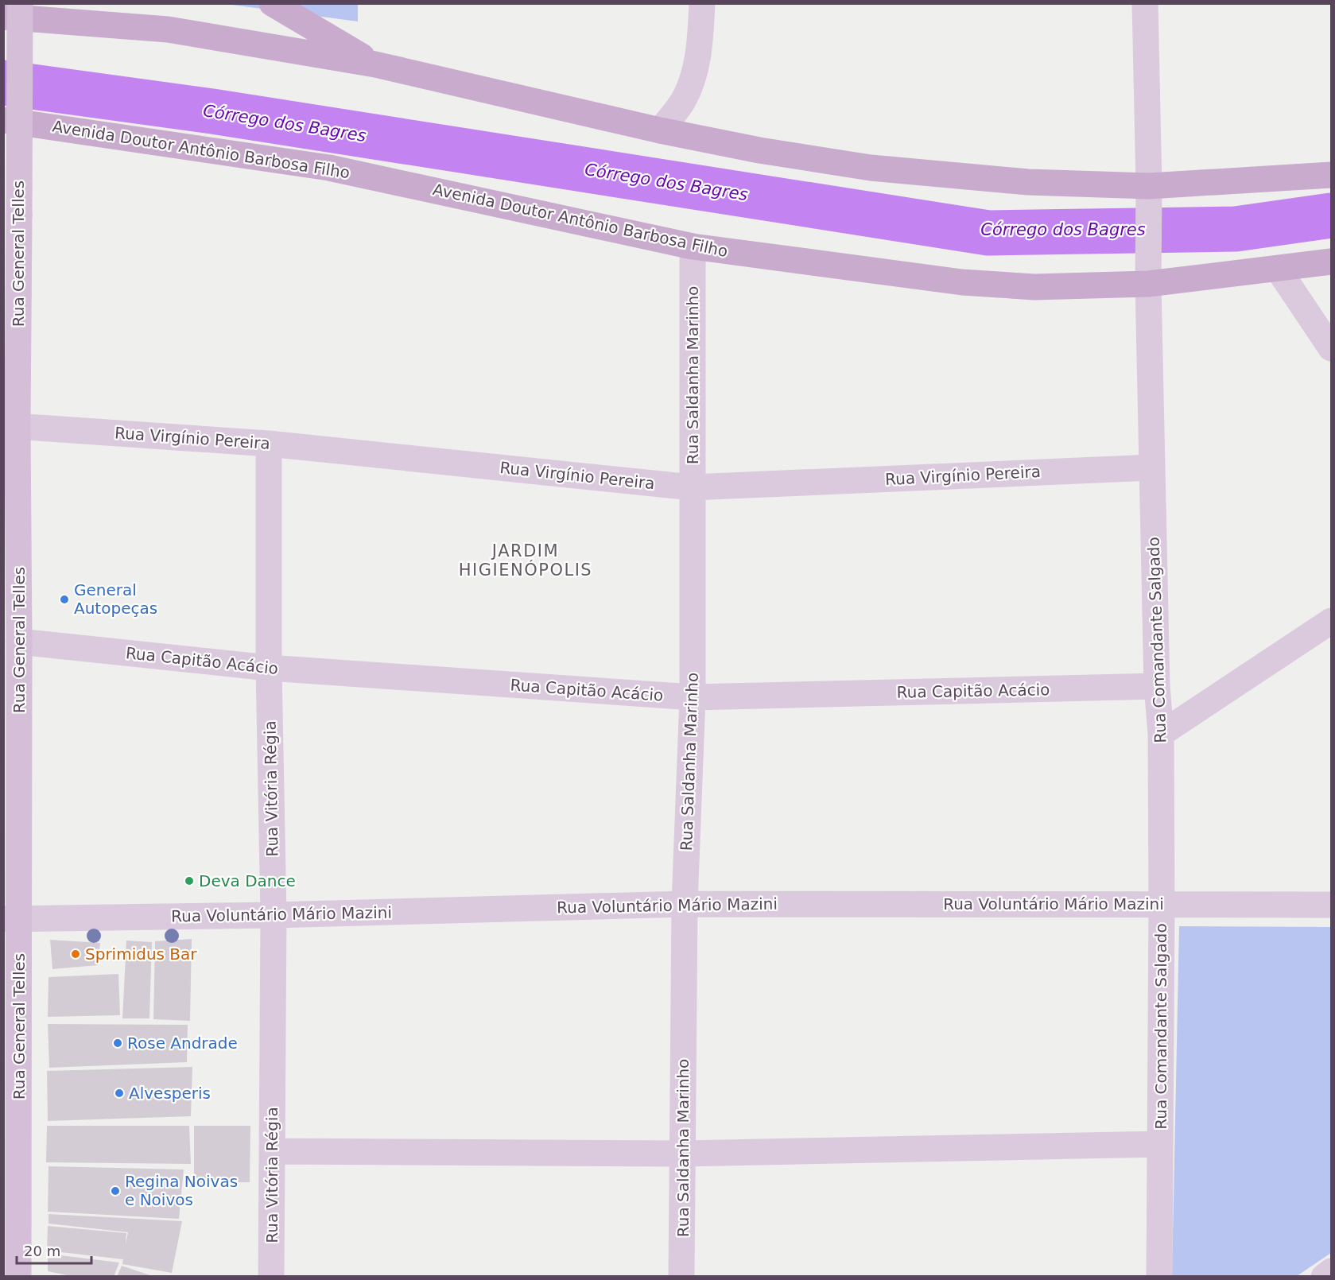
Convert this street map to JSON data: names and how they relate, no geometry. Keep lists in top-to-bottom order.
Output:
{
  "streets": {
    "main road": ["Avenida Doutor Antônio Barbosa Filho"],
    "street": [
      "Rua General Telles",
      "Rua Saldanha Marinho",
      "Rua Virgínio Pereira",
      "Rua Comandante Salgado",
      "Rua Capitão Acácio",
      "Rua Vitória Régia",
      "Rua Voluntário Mário Mazini"
    ]
  },
  "crossings": [
    ["Avenida Doutor Antônio Barbosa Filho", "Rua Saldanha Marinho"],
    ["Avenida Doutor Antônio Barbosa Filho", "Rua Comandante Salgado"],
    ["Rua General Telles", "Rua Virgínio Pereira"],
    ["Rua General Telles", "Rua Capitão Acácio"],
    ["Rua General Telles", "Rua Voluntário Mário Mazini"],
    ["Rua Saldanha Marinho", "Rua Virgínio Pereira"],
    ["Rua Saldanha Marinho", "Rua Capitão Acácio"],
    ["Rua Saldanha Marinho", "Rua Voluntário Mário Mazini"],
    ["Rua Virgínio Pereira", "Rua Comandante Salgado"],
    ["Rua Virgínio Pereira", "Rua Vitória Régia"],
    ["Rua Comandante Salgado", "Rua Capitão Acácio"],
    ["Rua Comandante Salgado", "Rua Voluntário Mário Mazini"],
    ["Rua Capitão Acácio", "Rua Vitória Régia"],
    ["Rua Vitória Régia", "Rua Voluntário Mário Mazini"]
  ],
  "districts": ["JARDIM HIGIENÓPOLIS"],
  "water": ["Córrego dos Bagres"],
  "places": [
    "General Autopeças",
    "Deva Dance",
    "Sprimidus Bar",
    "Rose Andrade",
    "Alvesperis",
    "Regina Noivas e Noivos"
  ],
  "scale_bar": "20 m"
}
